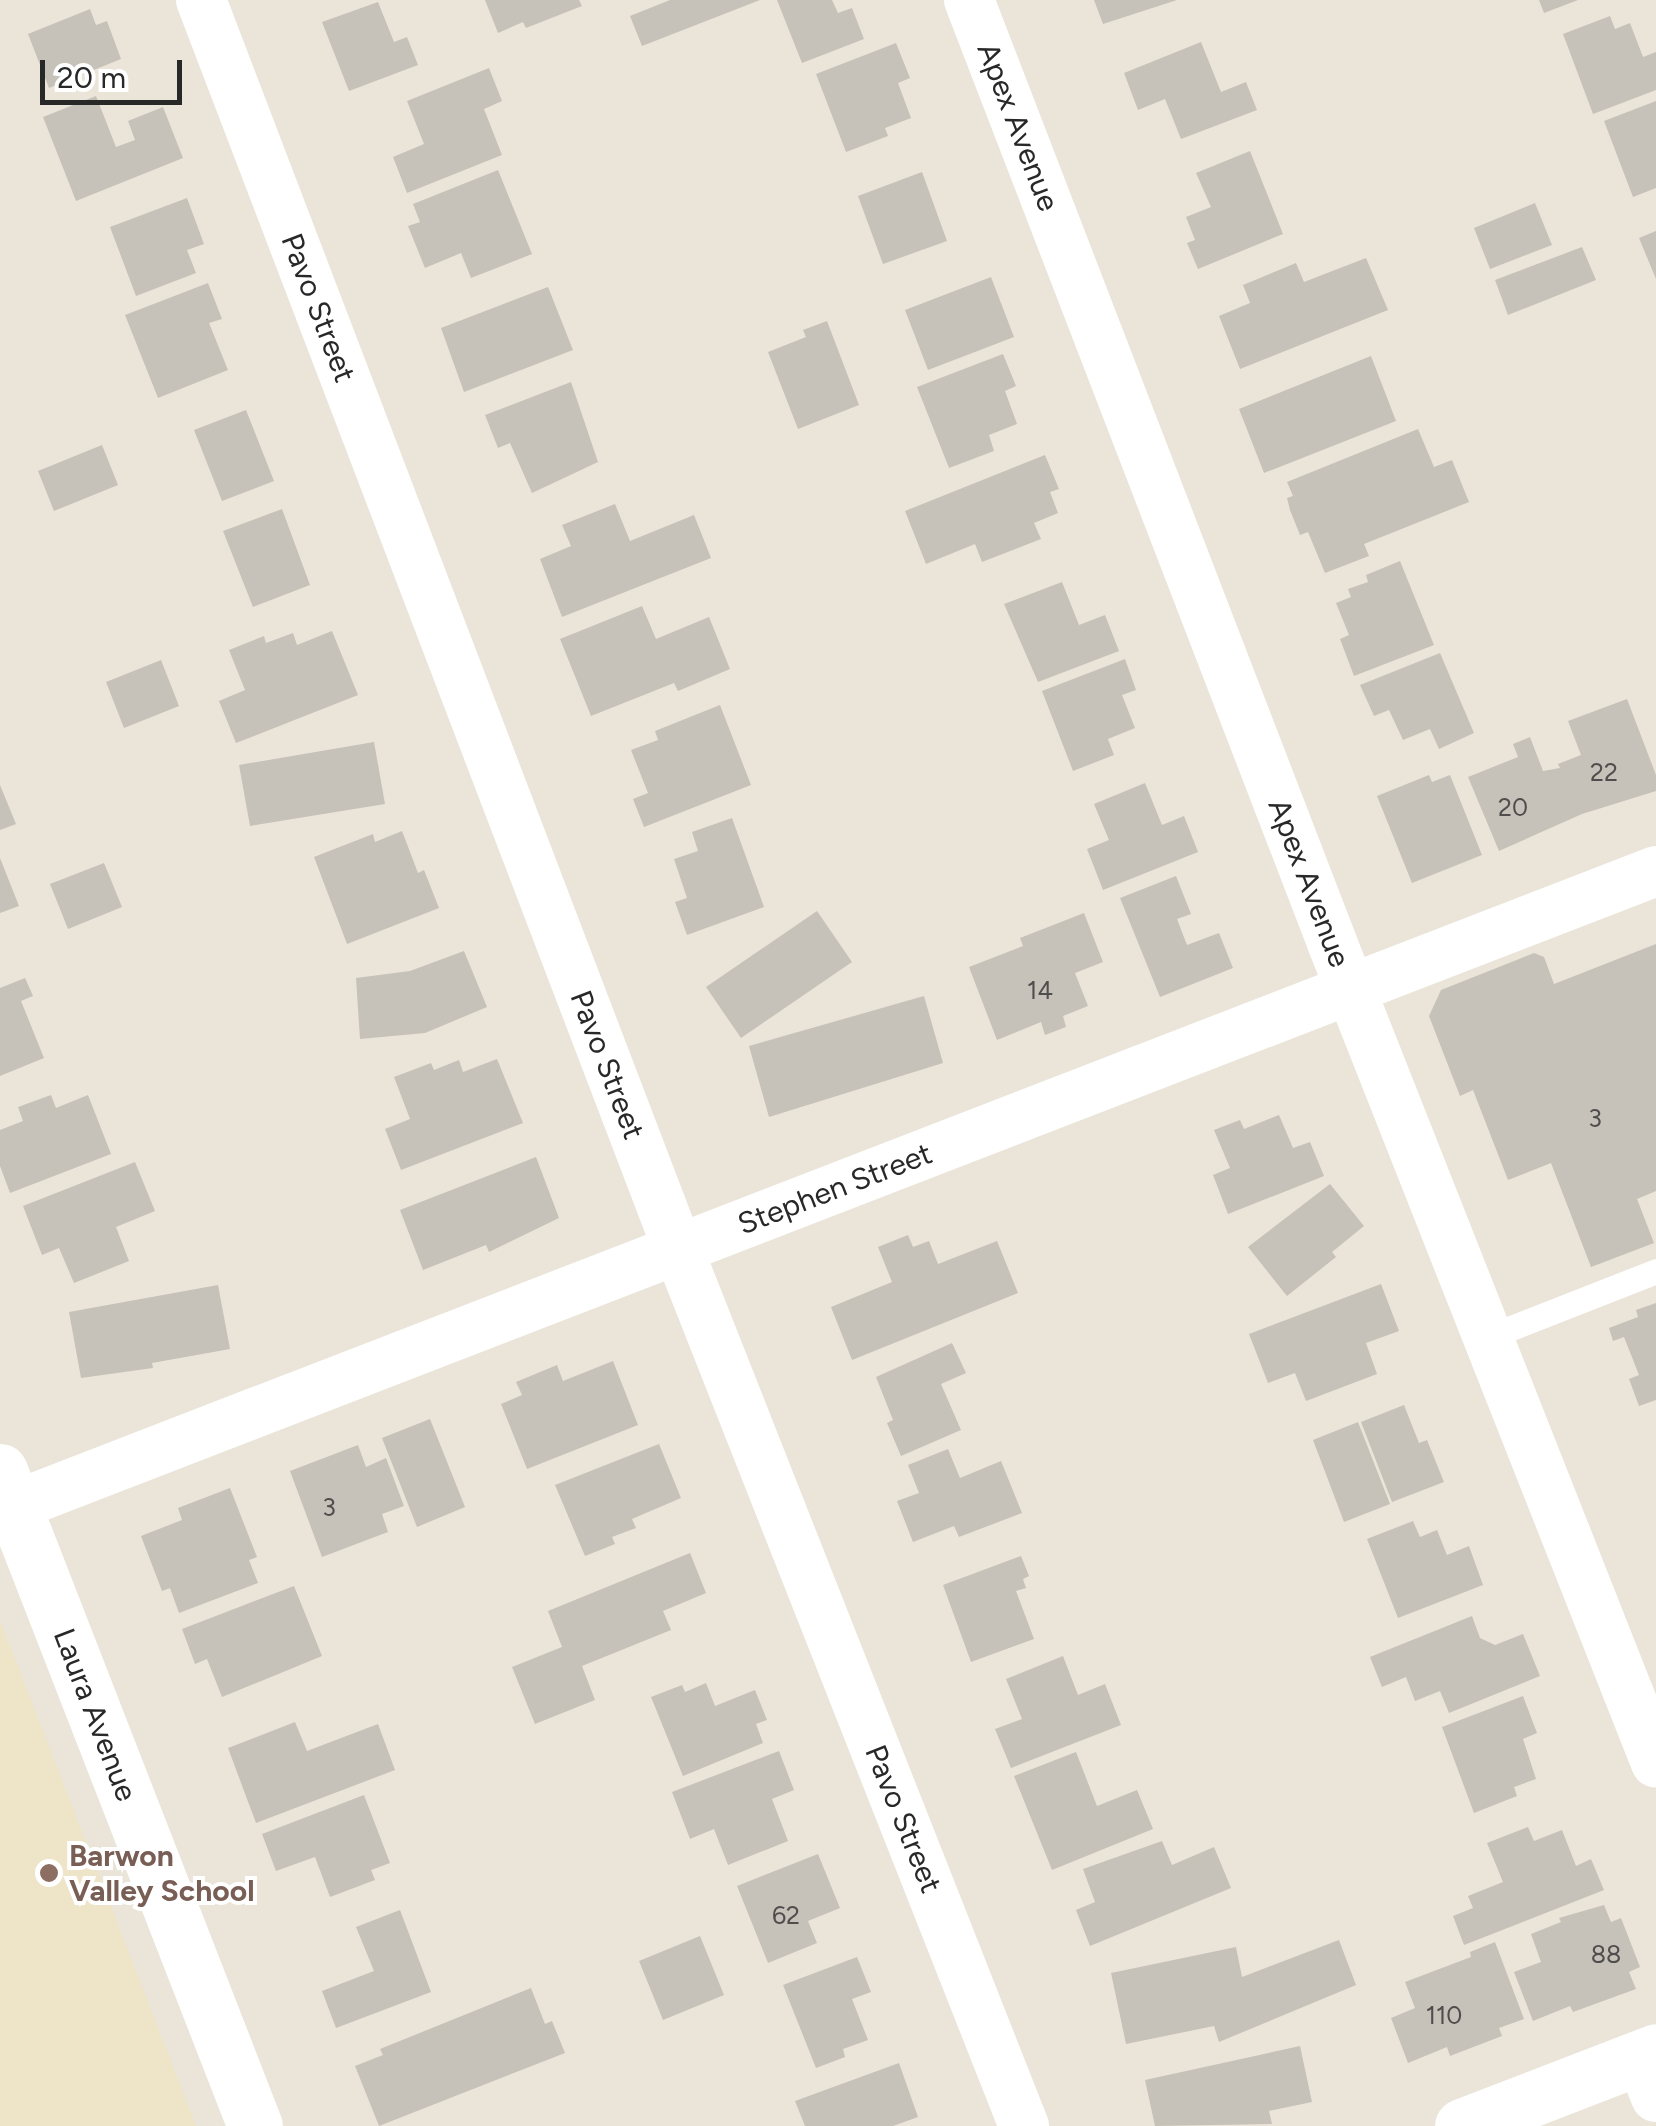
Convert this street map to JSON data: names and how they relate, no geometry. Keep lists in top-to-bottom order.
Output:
{
  "streets": {
    "street": [
      "Apex Avenue",
      "Pavo Street",
      "Stephen Street",
      "Laura Avenue"
    ]
  },
  "crossings": [
    ["Apex Avenue", "Stephen Street"],
    ["Pavo Street", "Stephen Street"],
    ["Stephen Street", "Laura Avenue"]
  ],
  "places": ["Barwon Valley School"],
  "house_numbers": [
    "22",
    "20",
    "14",
    "3",
    "3",
    "62",
    "88",
    "110"
  ],
  "scale_bar": "20 m"
}
